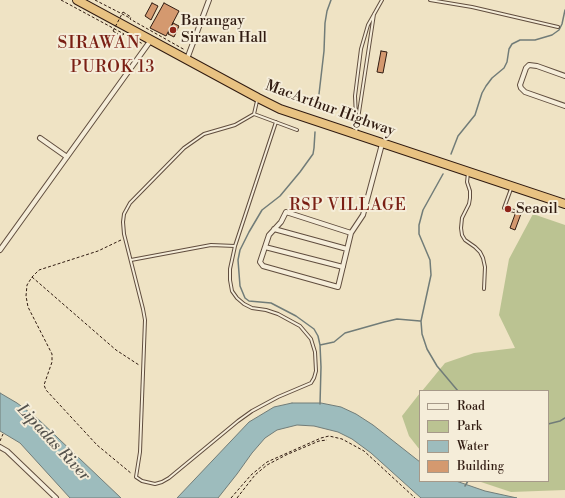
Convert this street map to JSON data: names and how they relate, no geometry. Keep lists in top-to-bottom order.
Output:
{
  "streets": {
    "highway": ["MacArthur Highway"]
  },
  "districts": ["SIRAWAN", "PUROK 13", "RSP VILLAGE"],
  "water": ["Lipadas River"],
  "places": ["Barangay Sirawan Hall", "Seaoil"],
  "legend": [
    "Road",
    "Park",
    "Water",
    "Building"
  ]
}
